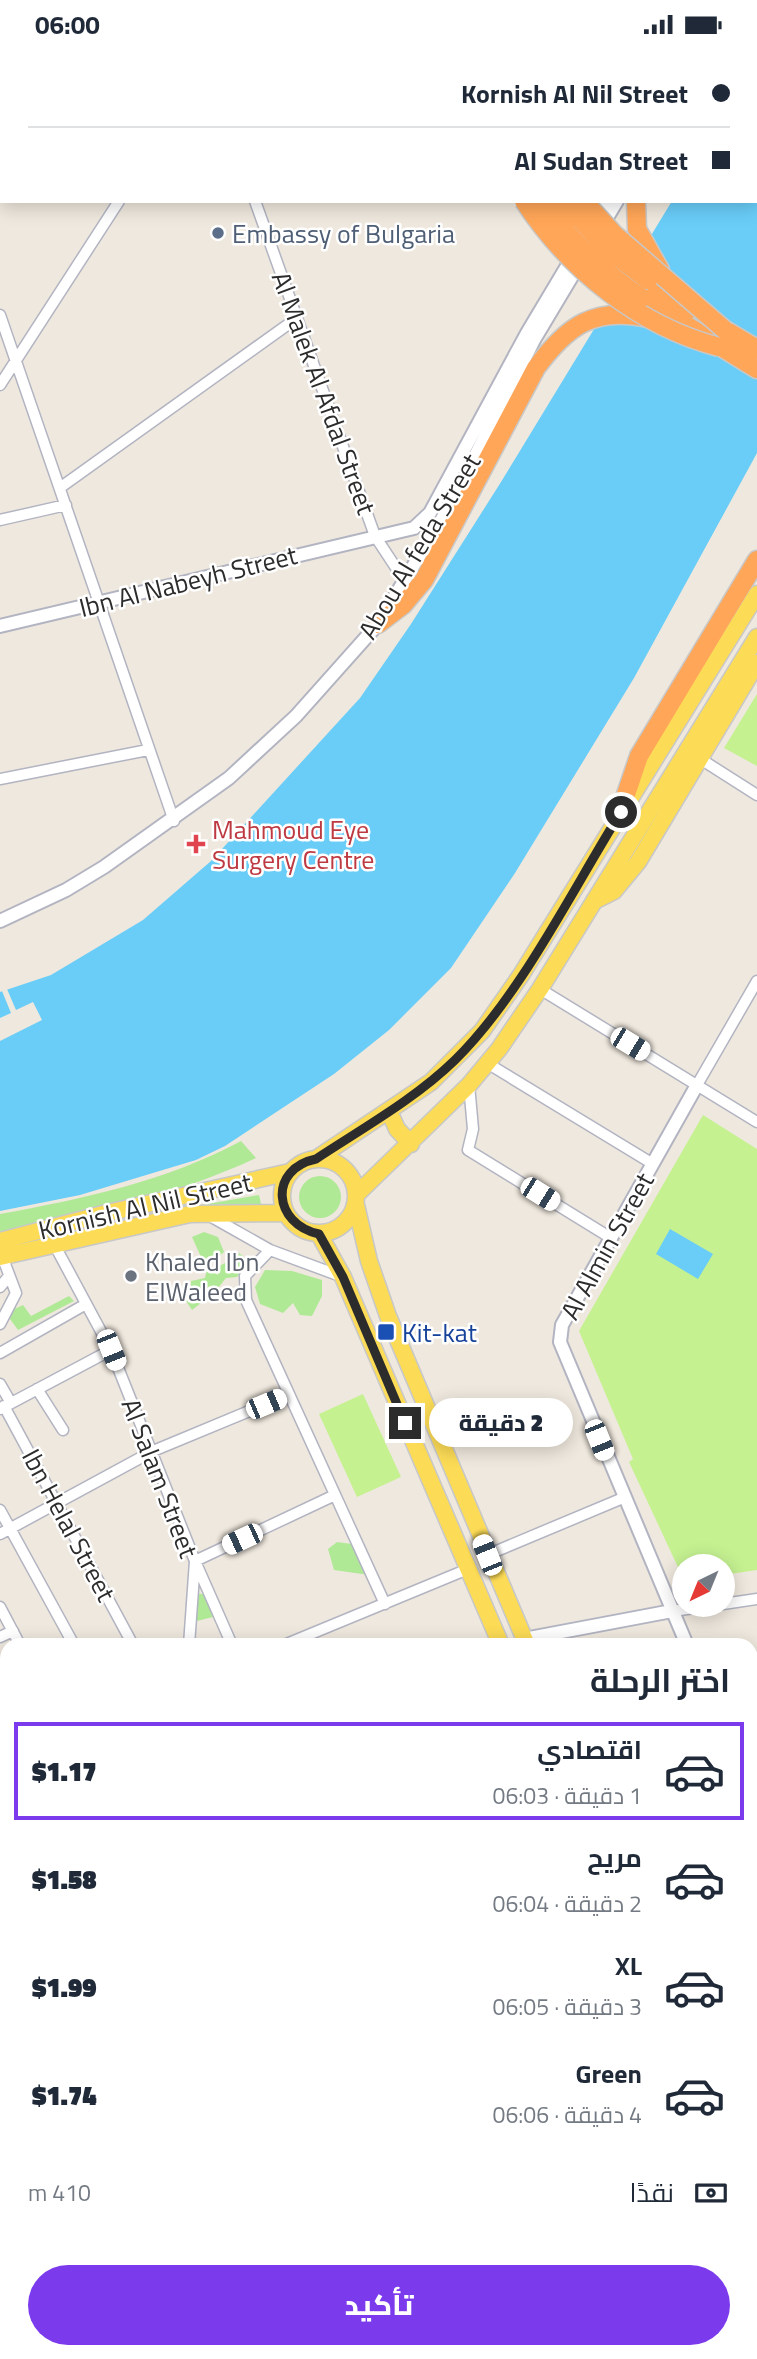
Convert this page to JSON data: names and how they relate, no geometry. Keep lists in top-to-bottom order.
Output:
{
  "streets": {
    "main road": ["Kornish Al Nil Street"],
    "street": [
      "Al Malek Al Afdal Street",
      "Abou Al feda Street",
      "Ibn Al Nabeyh Street",
      "Al Almin Street",
      "Al Salam Street",
      "Ibn Helal Street"
    ]
  },
  "crossings": [
    ["Al Malek Al Afdal Street", "Abou Al feda Street"],
    ["Al Malek Al Afdal Street", "Ibn Al Nabeyh Street"],
    ["Abou Al feda Street", "Ibn Al Nabeyh Street"],
    ["Kornish Al Nil Street", "Al Salam Street"]
  ],
  "places": {
    "other": ["Embassy of Bulgaria", "Khaled Ibn ElWaleed"],
    "health": ["Mahmoud Eye Surgery Centre"],
    "transit": ["Kit-kat"]
  },
  "north": "bottom left",
  "page": {
    "status": "06:00",
    "banner": ["Kornish Al Nil Street", "Al Sudan Street"],
    "bubble": "2 دقيقة",
    "heading": "اختر الرحلة",
    "list": [
      {
        "name": "اقتصادي",
        "note": "1 دقيقة · 06:03",
        "value": "$1.17"
      },
      {
        "name": "مريح",
        "note": "2 دقيقة · 06:04",
        "value": "$1.58"
      },
      {
        "name": "XL",
        "note": "3 دقيقة · 06:05",
        "value": "$1.99"
      },
      {
        "name": "Green",
        "note": "4 دقيقة · 06:06",
        "value": "$1.74"
      }
    ],
    "pay": ["نقدًا", "410 m"],
    "buttons": "تأكيد"
  }
}
